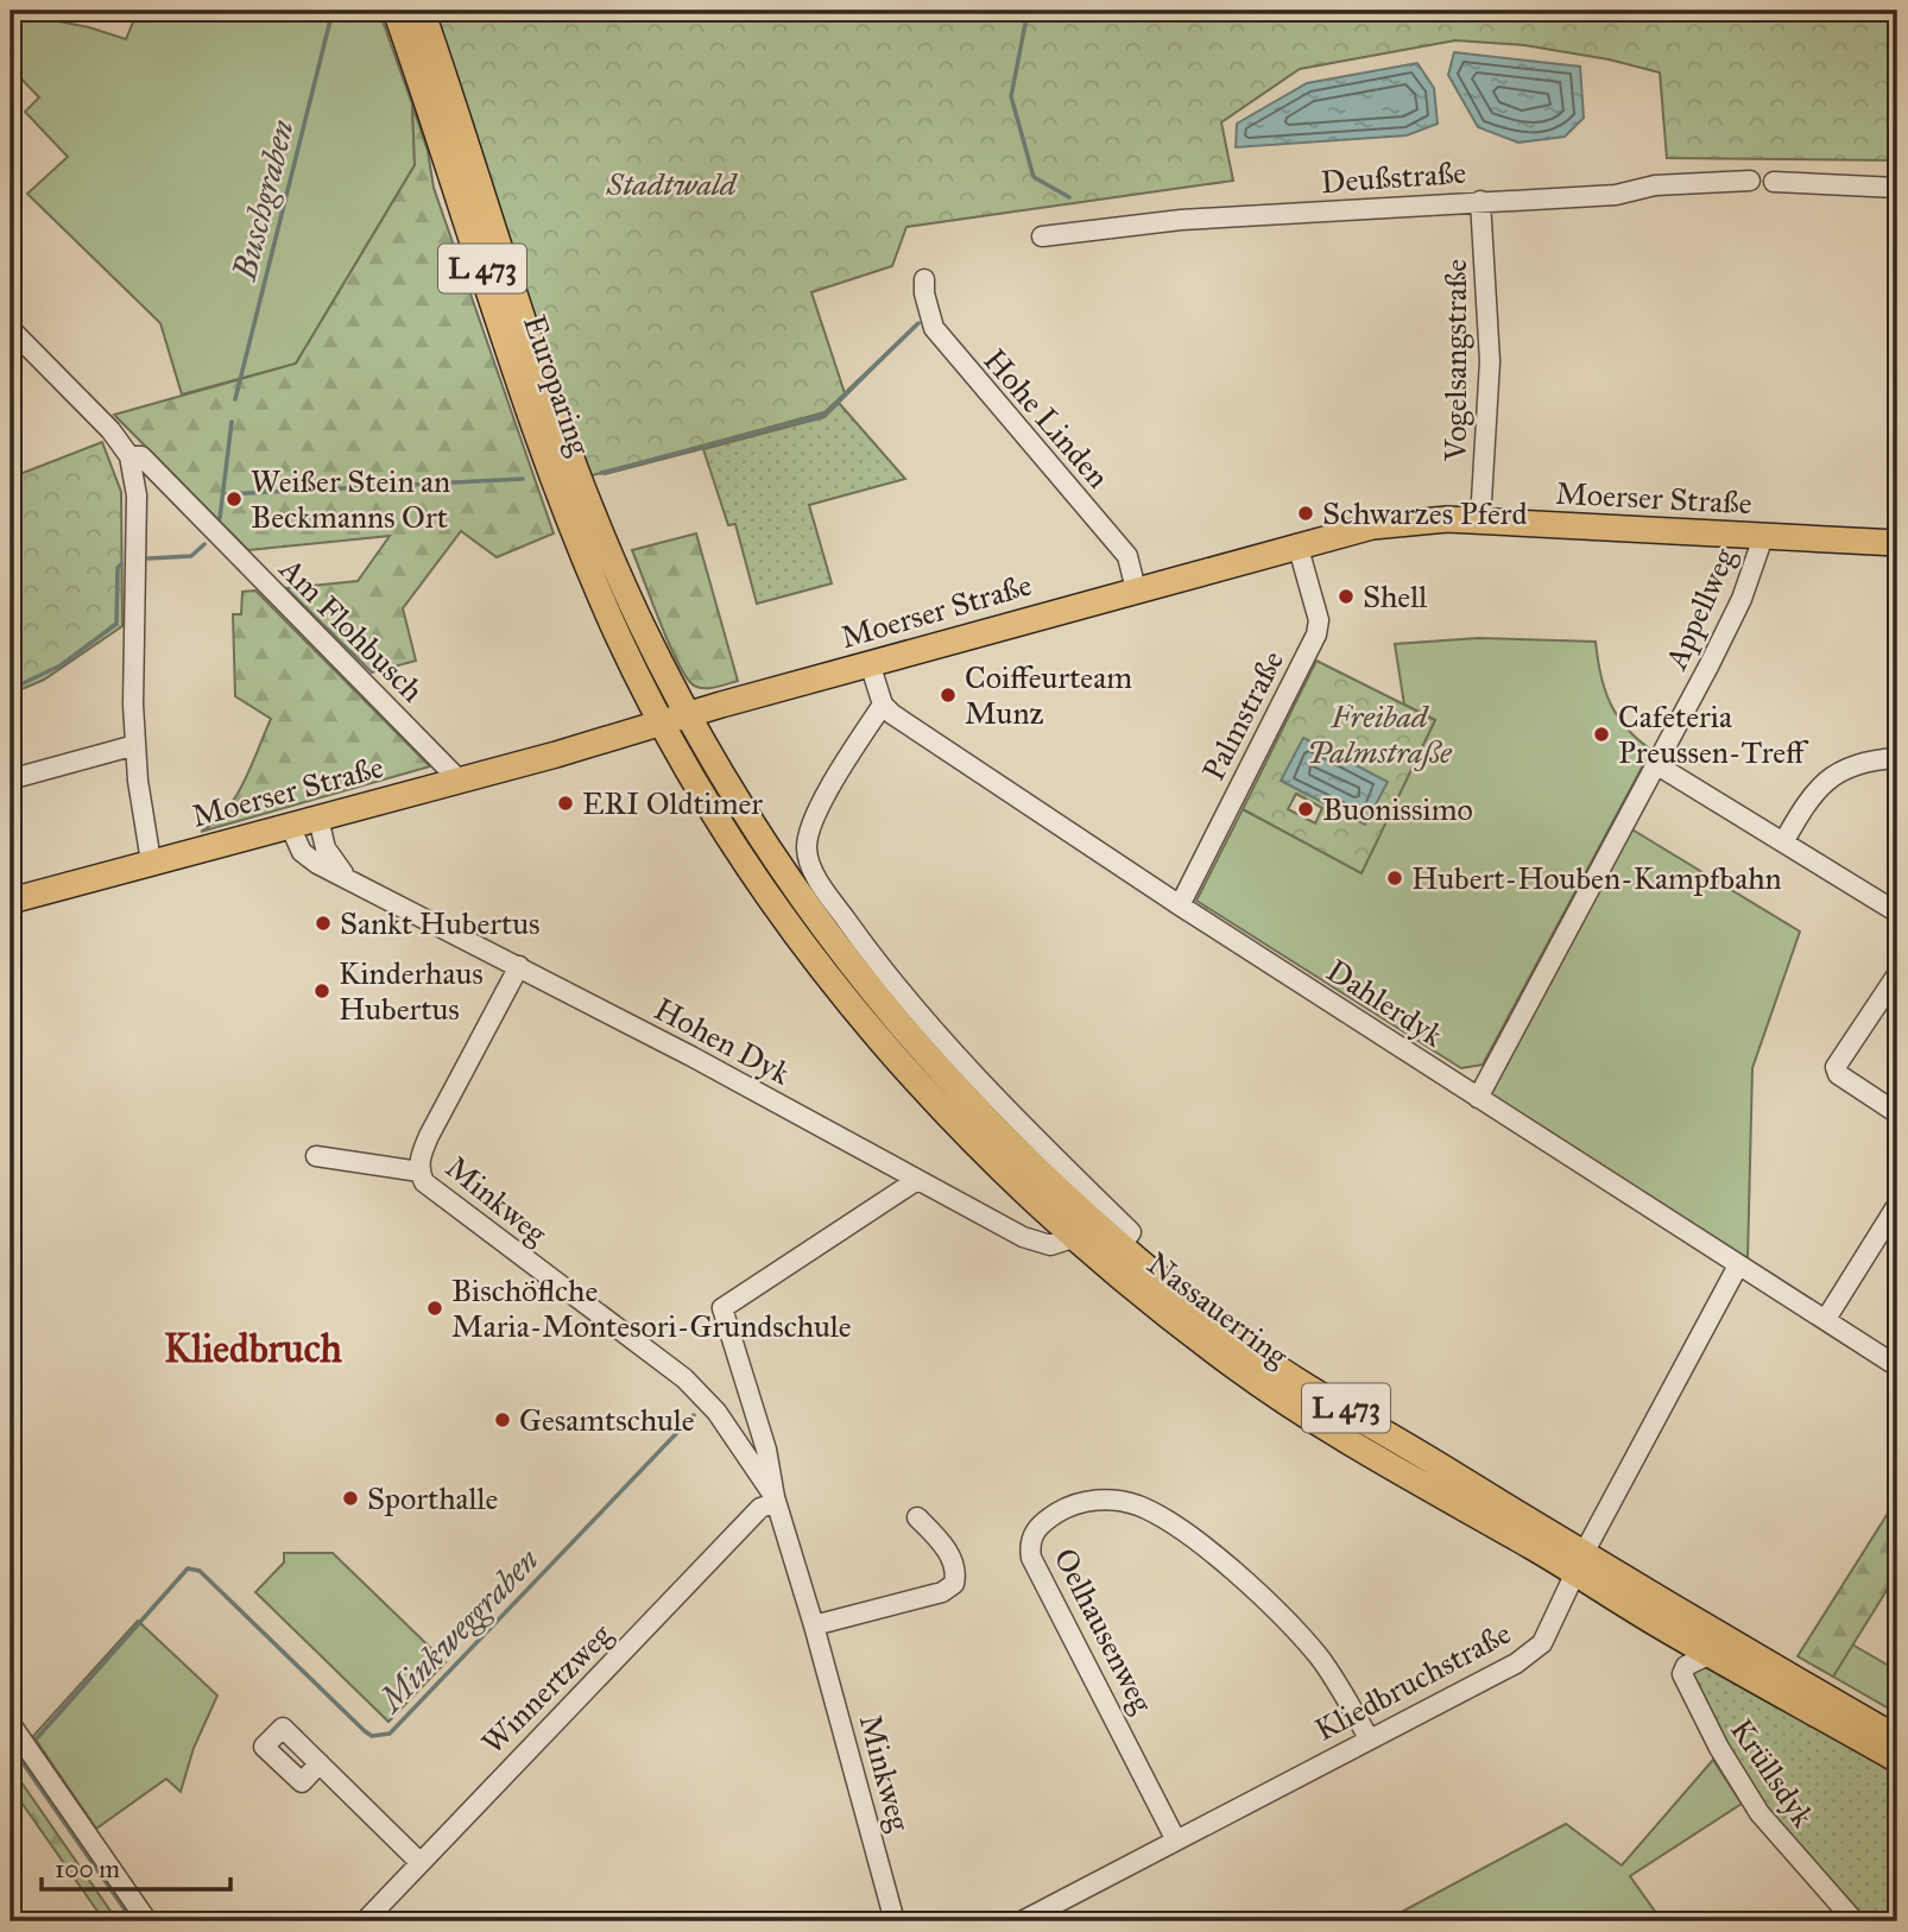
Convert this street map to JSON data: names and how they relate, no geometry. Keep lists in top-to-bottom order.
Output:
{
  "streets": {
    "main road": [
      "L 473",
      "Europaring",
      "Moerser Straße",
      "Nassauerring"
    ],
    "street": [
      "Deußstraße",
      "Vogelsangstraße",
      "Hohe Linden",
      "Appellweg",
      "Am Flohbusch",
      "Palmstraße",
      "Dahlerdyk",
      "Hohen Dyk",
      "Minkweg",
      "Oelhausenweg",
      "Kliedbruchstraße",
      "Winnertzweg",
      "Krüllsdyk"
    ]
  },
  "crossings": [
    ["Deußstraße", "Vogelsangstraße"],
    ["Vogelsangstraße", "Moerser Straße"],
    ["Europaring", "Moerser Straße"],
    ["Europaring", "Nassauerring"],
    ["Hohe Linden", "Moerser Straße"],
    ["Moerser Straße", "Appellweg"],
    ["Moerser Straße", "Am Flohbusch"],
    ["Moerser Straße", "Palmstraße"],
    ["Moerser Straße", "Hohen Dyk"],
    ["Moerser Straße", "Nassauerring"],
    ["Appellweg", "Dahlerdyk"],
    ["Palmstraße", "Dahlerdyk"],
    ["Dahlerdyk", "Nassauerring"],
    ["Dahlerdyk", "Kliedbruchstraße"],
    ["Hohen Dyk", "Minkweg"],
    ["Hohen Dyk", "Nassauerring"],
    ["Minkweg", "Winnertzweg"],
    ["Nassauerring", "Kliedbruchstraße"],
    ["Nassauerring", "Krüllsdyk"],
    ["Oelhausenweg", "Kliedbruchstraße"]
  ],
  "districts": ["Kliedbruch"],
  "water": ["Buschgraben", "Minkweggraben"],
  "parks": ["Stadtwald", "Freibad Palmstraße"],
  "places": [
    "Weißer Stein an Beckmanns Ort",
    "Schwarzes Pferd",
    "Shell",
    "Coiffeurteam Munz",
    "Cafeteria Preussen-Treff",
    "ERI Oldtimer",
    "Buonissimo",
    "Hubert-Houben-Kampfbahn",
    "Sankt Hubertus",
    "Kinderhaus Hubertus",
    "Bischöflche Maria-Montesori-Grundschule",
    "Gesamtschule",
    "Sporthalle"
  ],
  "scale_bar": "100 m"
}
